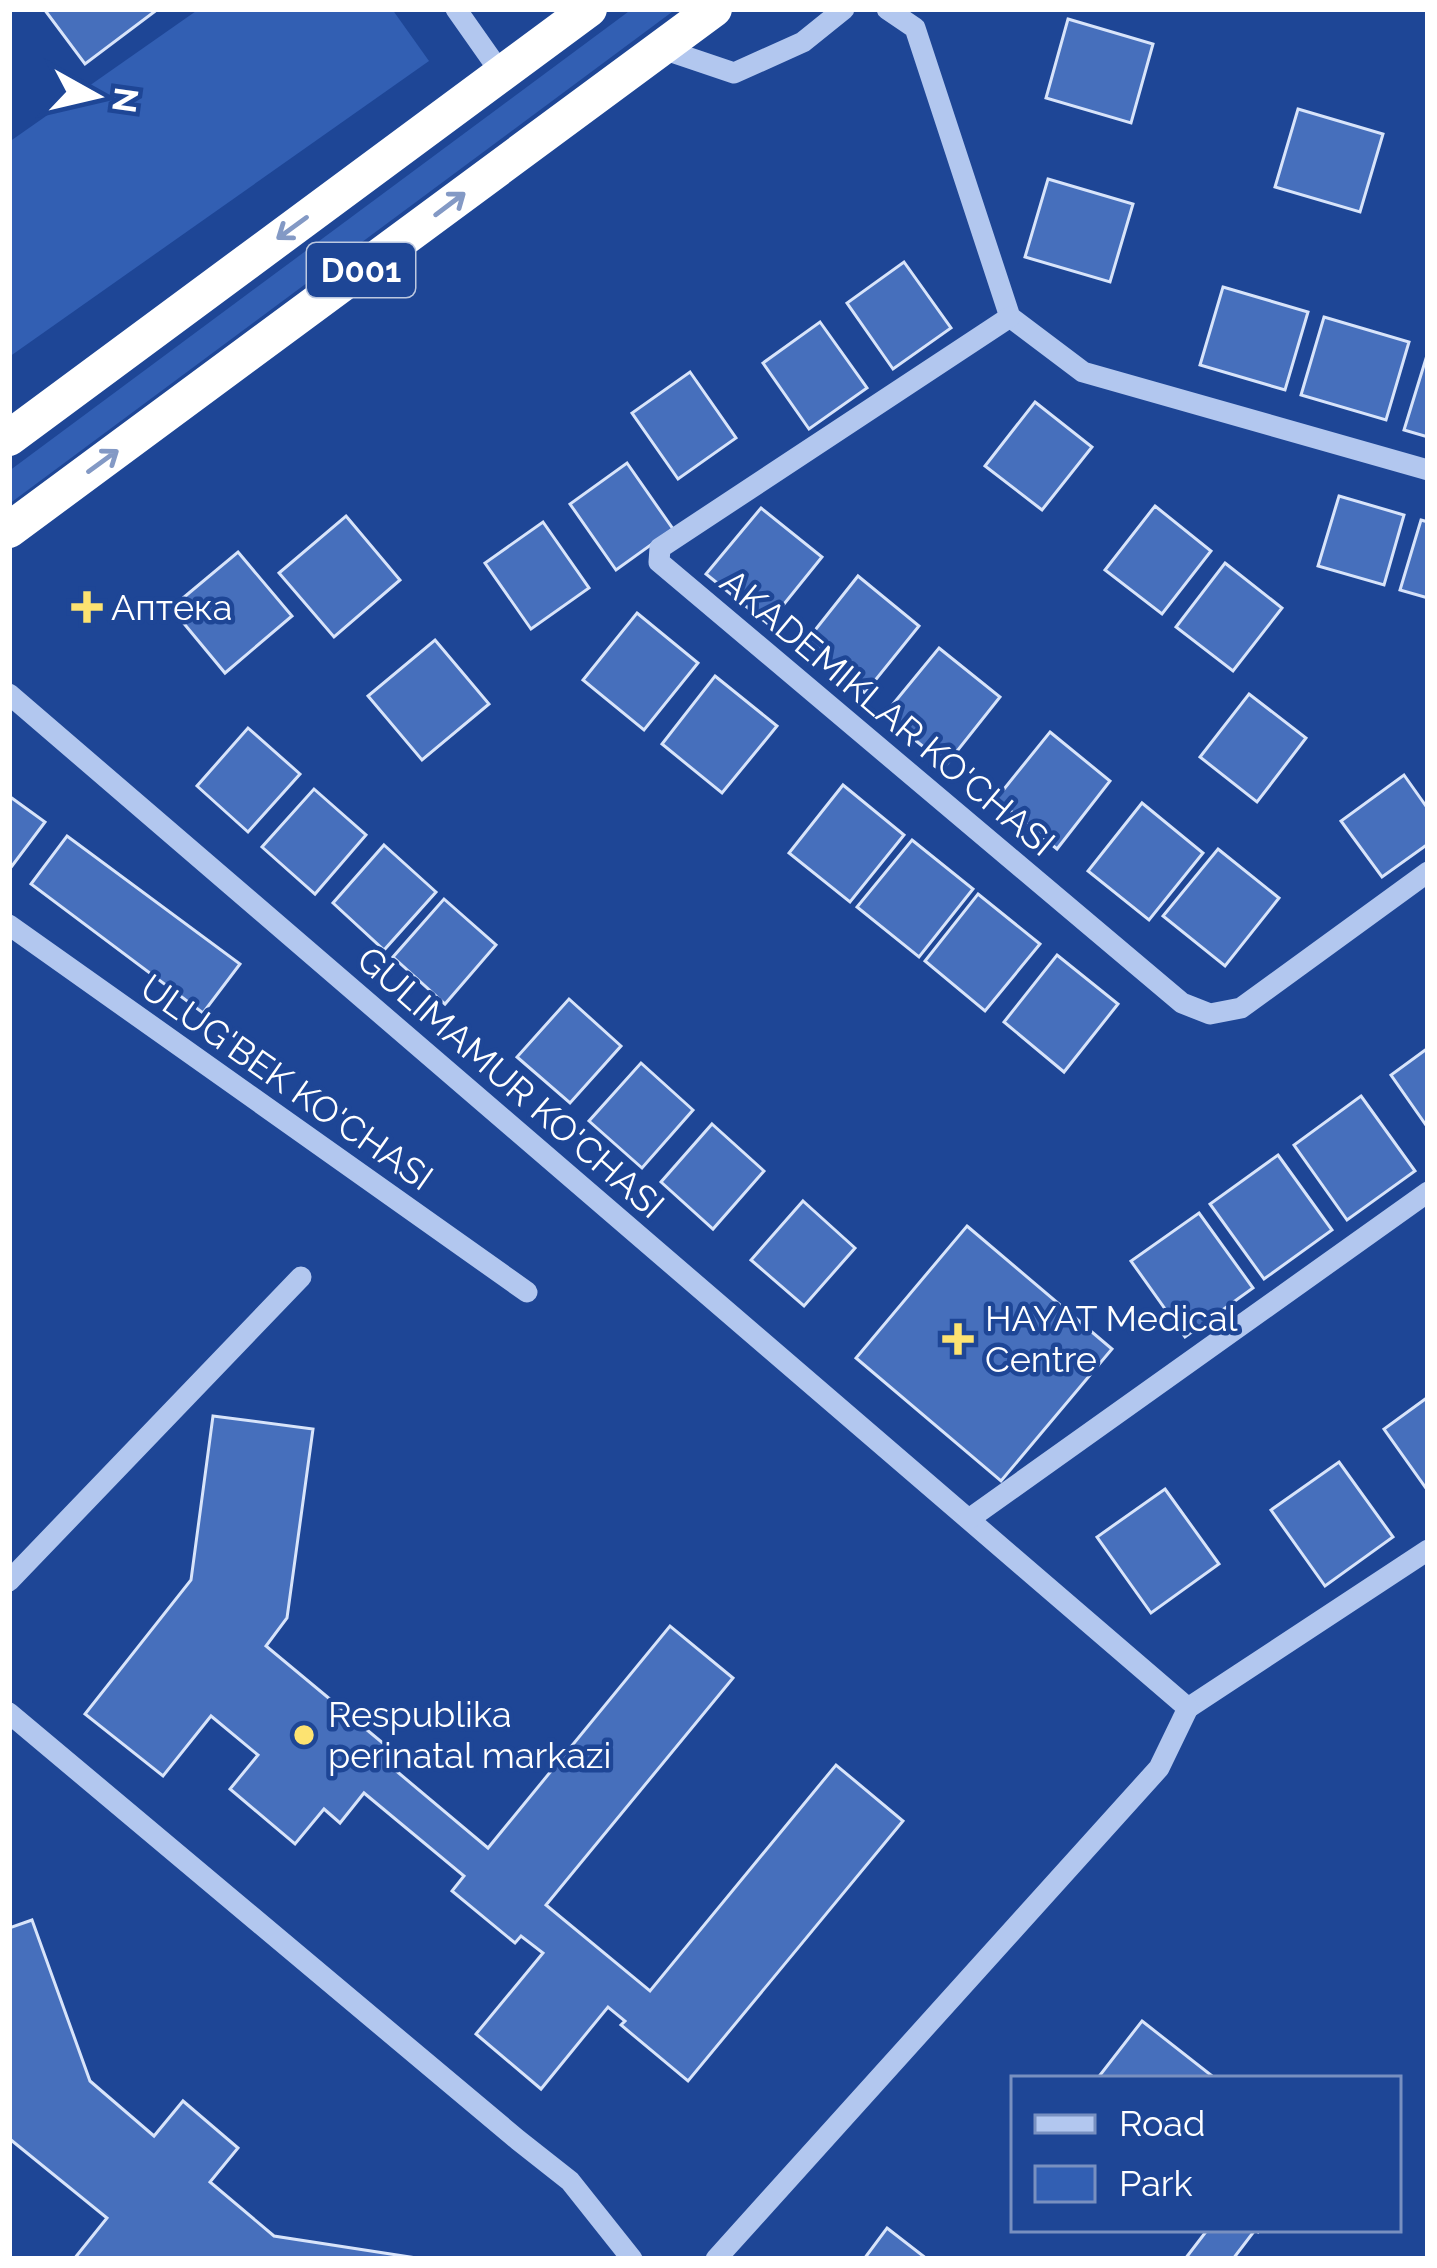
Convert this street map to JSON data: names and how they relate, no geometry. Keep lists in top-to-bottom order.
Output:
{
  "streets": {
    "highway": ["D001"],
    "street": ["AKADEMIKLAR KO'CHASI", "ULUG'BEK KO'CHASI", "GULIMAMUR KO'CHASI"]
  },
  "places": {
    "health": ["Аптека", "HAYAT Medical Centre"],
    "other": ["Respublika perinatal markazi"]
  },
  "legend": ["Road", "Park"],
  "north": "right"
}
